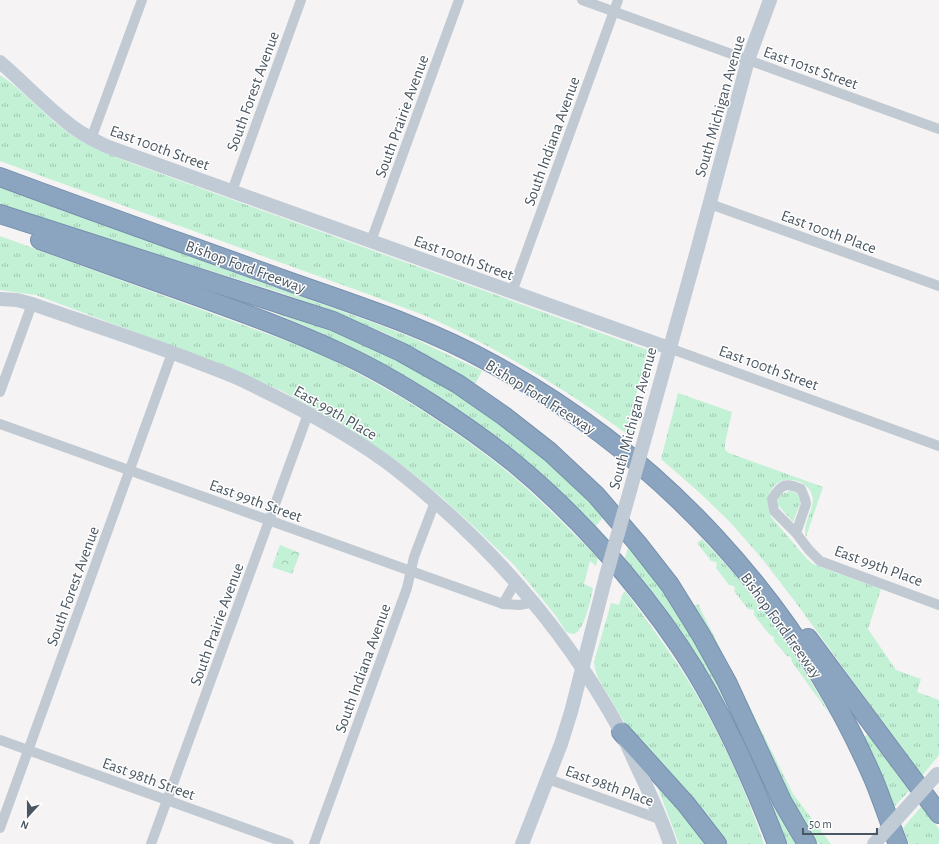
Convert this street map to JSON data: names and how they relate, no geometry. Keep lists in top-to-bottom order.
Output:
{
  "streets": {
    "highway": ["Bishop Ford Freeway"],
    "street": [
      "East 101st Street",
      "South Forest Avenue",
      "South Michigan Avenue",
      "South Prairie Avenue",
      "South Indiana Avenue",
      "East 100th Street",
      "East 100th Place",
      "East 99th Place",
      "East 99th Street",
      "East 98th Street",
      "East 98th Place"
    ]
  },
  "crossings": [
    ["East 101st Street", "South Michigan Avenue"],
    ["East 101st Street", "South Indiana Avenue"],
    ["South Forest Avenue", "East 100th Street"],
    ["South Forest Avenue", "East 99th Place"],
    ["South Forest Avenue", "East 99th Street"],
    ["South Forest Avenue", "East 98th Street"],
    ["South Michigan Avenue", "East 100th Street"],
    ["South Michigan Avenue", "East 100th Place"],
    ["South Michigan Avenue", "East 99th Place"],
    ["South Michigan Avenue", "East 98th Place"],
    ["South Prairie Avenue", "East 100th Street"],
    ["South Prairie Avenue", "East 99th Place"],
    ["South Prairie Avenue", "East 99th Street"],
    ["South Prairie Avenue", "East 98th Street"],
    ["South Indiana Avenue", "East 100th Street"],
    ["South Indiana Avenue", "East 99th Place"],
    ["South Indiana Avenue", "East 99th Street"],
    ["East 99th Place", "East 99th Street"],
    ["East 99th Place", "East 98th Place"]
  ],
  "scale_bar": "50 m",
  "north": "bottom"
}
